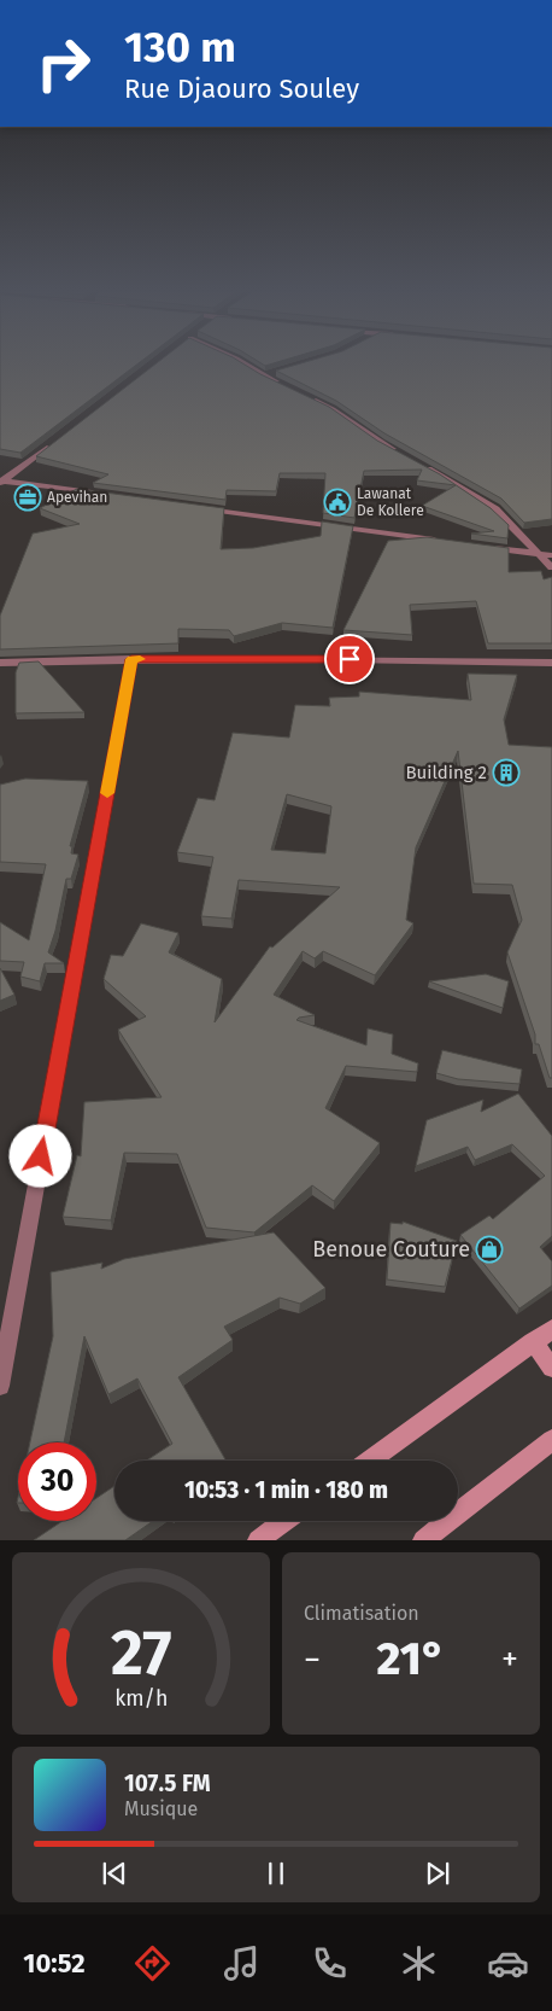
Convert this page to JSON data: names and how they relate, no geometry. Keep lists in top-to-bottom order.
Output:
{
  "places": {
    "office": ["Apevihan"],
    "public building": ["Lawanat De Kollere"],
    "building": ["Building 2"],
    "shop": ["Benoue Couture"]
  },
  "page": {
    "turn": ["130 m", "Rue Djaouro Souley"],
    "limit": "30",
    "trip": "10:53 · 1 min · 180 m",
    "tile": "Climatisation",
    "heat": ["−", "21°", "+"],
    "song": ["107.5 FM", "Musique"],
    "tabs": "10:52",
    "gauge": ["27", "km/h"]
  }
}
